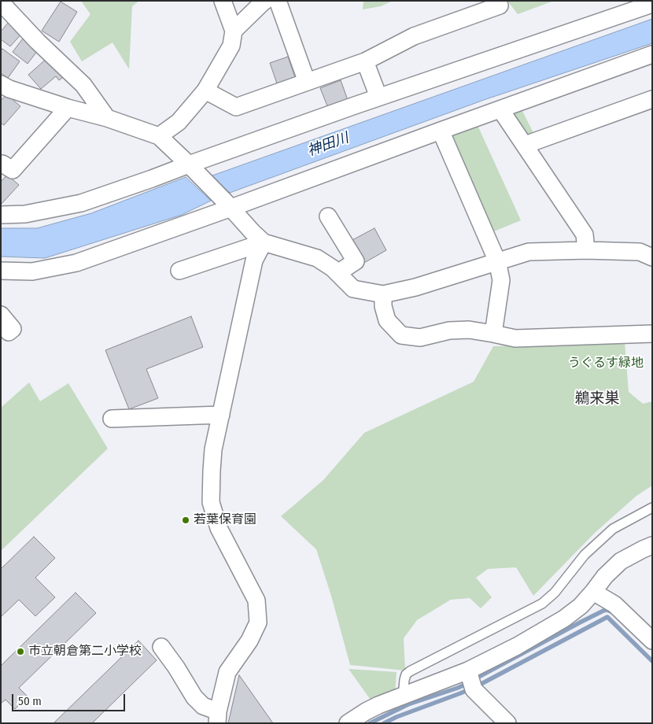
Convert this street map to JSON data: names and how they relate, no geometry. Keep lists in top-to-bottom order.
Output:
{
  "districts": ["鵜来巣"],
  "water": ["神田川"],
  "parks": ["うぐるす緑地"],
  "places": ["若葉保育園", "市立朝倉第二小学校"],
  "scale_bar": "50 m"
}
